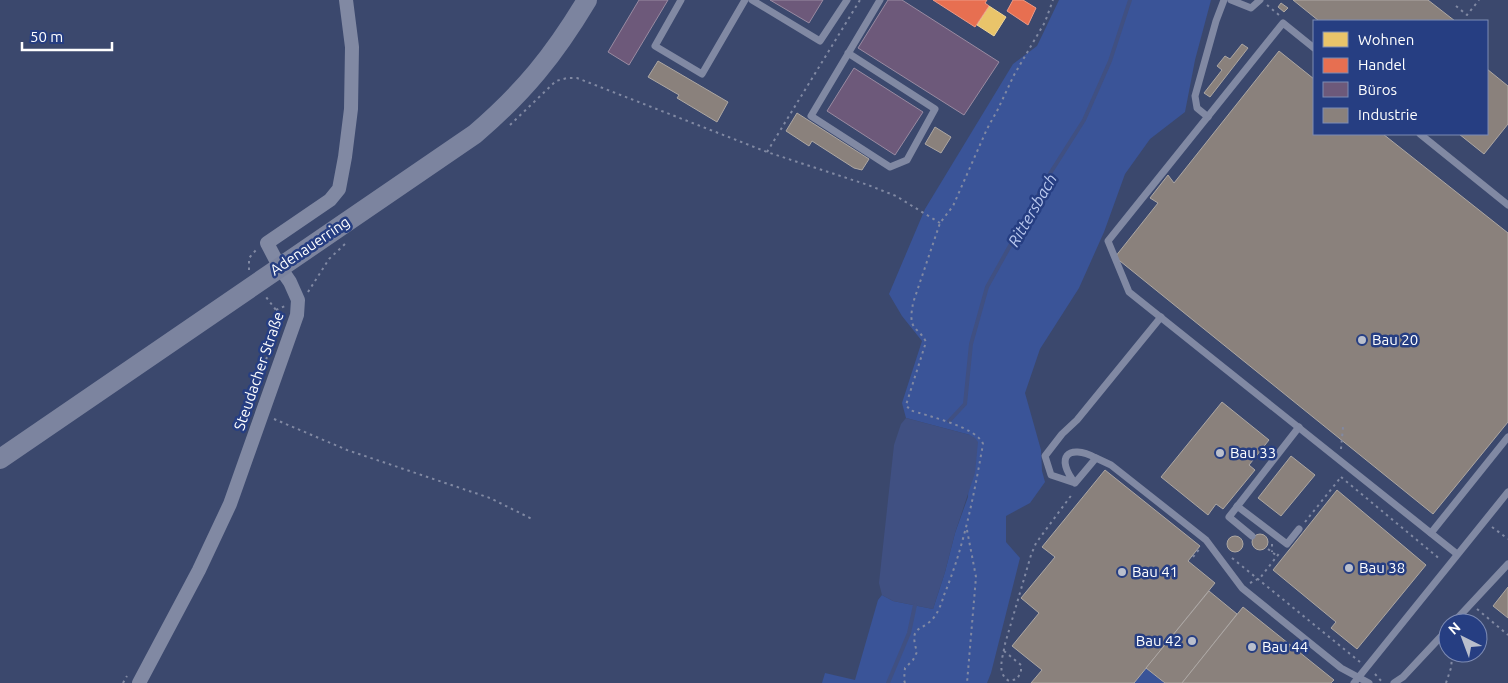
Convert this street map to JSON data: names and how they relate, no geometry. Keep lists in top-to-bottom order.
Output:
{
  "streets": {
    "main road": ["Adenauerring"],
    "street": ["Steudacher Straße"]
  },
  "crossings": [
    ["Adenauerring", "Steudacher Straße"]
  ],
  "water": ["Rittersbach"],
  "places": [
    "Bau 20",
    "Bau 33",
    "Bau 38",
    "Bau 41",
    "Bau 42",
    "Bau 44"
  ],
  "legend": [
    "Wohnen",
    "Handel",
    "Büros",
    "Industrie"
  ],
  "scale_bar": "50 m",
  "north": "top left"
}
